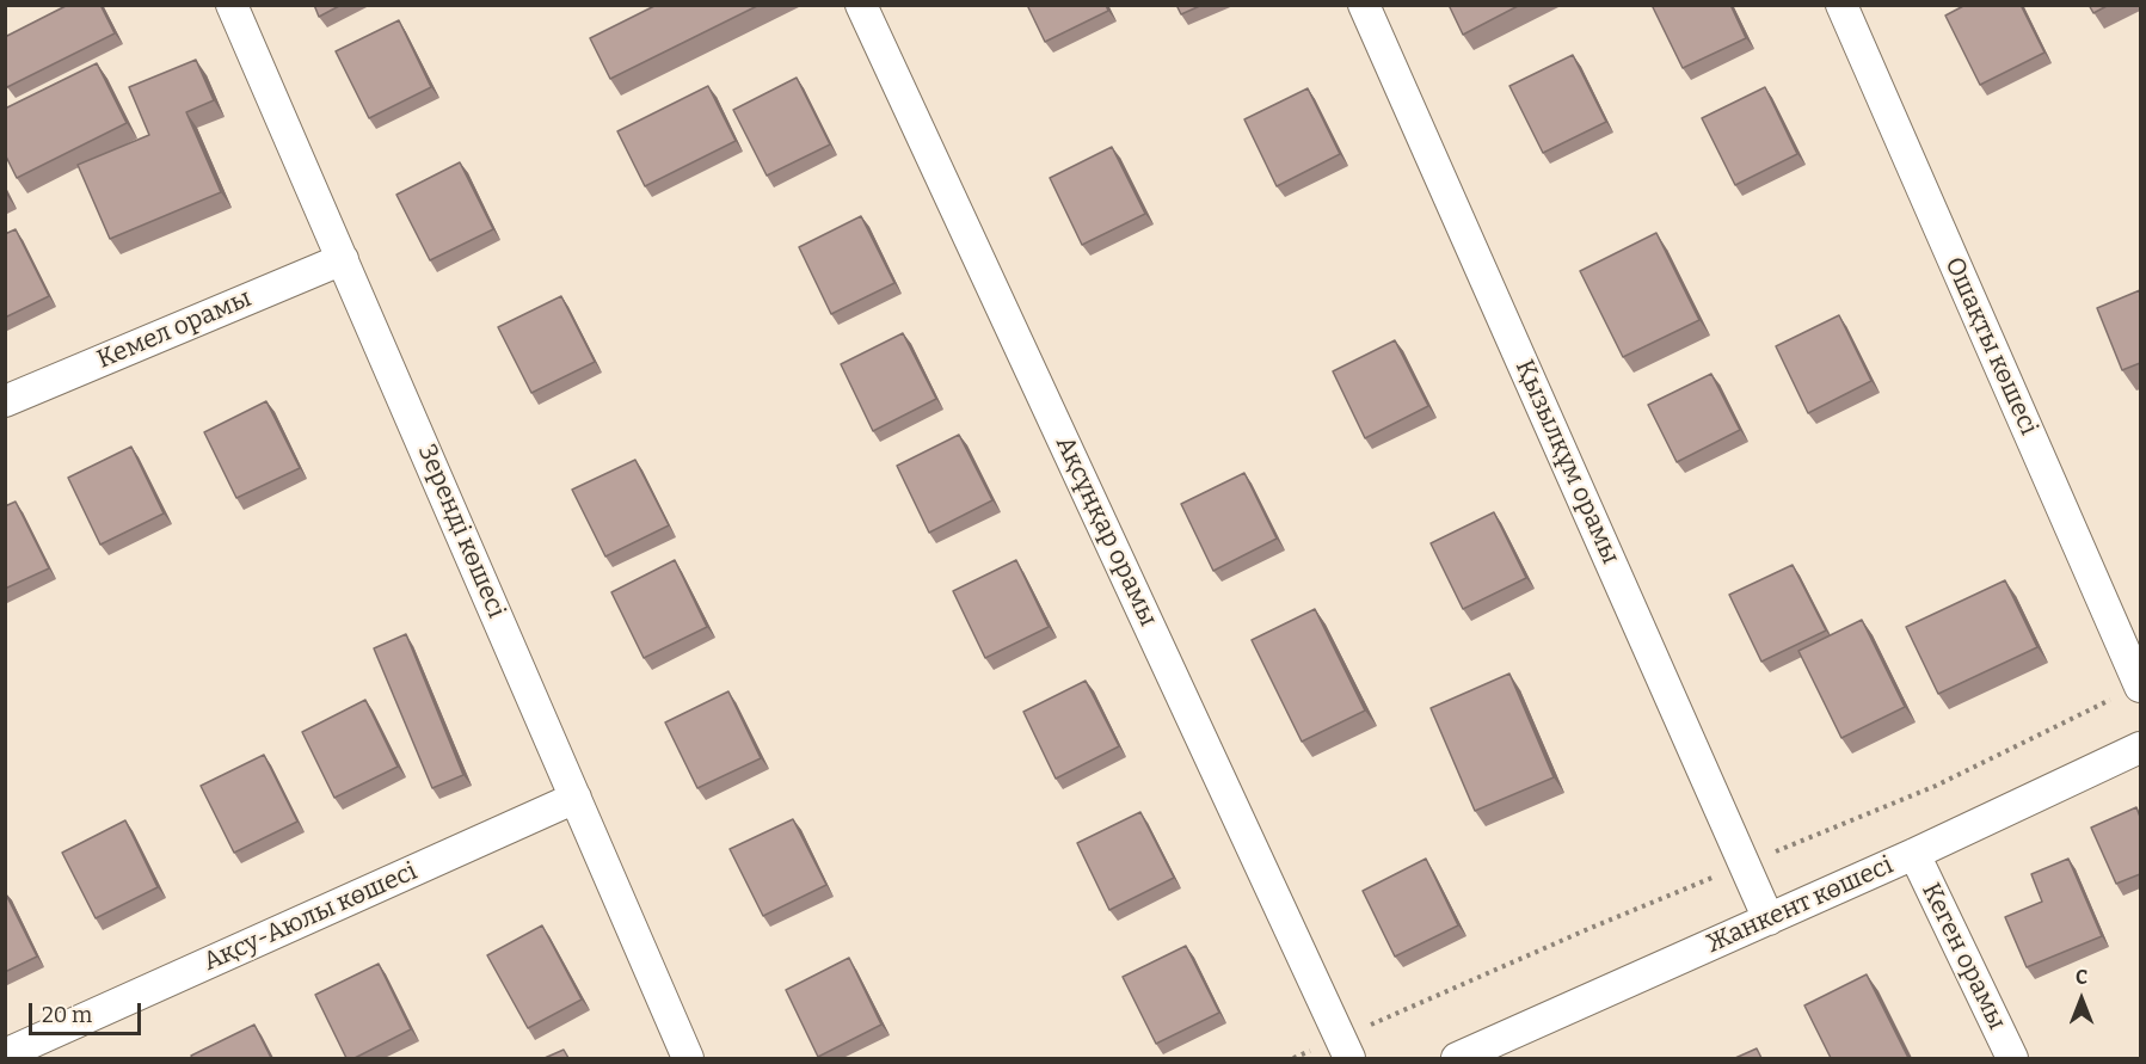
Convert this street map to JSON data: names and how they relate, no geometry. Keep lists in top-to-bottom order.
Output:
{
  "streets": {
    "street": [
      "Кемел орамы",
      "Ошақты көшесі",
      "Қызылқұм орамы",
      "Зеренді көшесі",
      "Ақсұңқар орамы",
      "Жанкент көшесі",
      "Ақсу-Аюлы көшесі",
      "Кеген орамы"
    ]
  },
  "crossings": [
    ["Кемел орамы", "Зеренді көшесі"],
    ["Қызылқұм орамы", "Жанкент көшесі"],
    ["Зеренді көшесі", "Ақсу-Аюлы көшесі"],
    ["Жанкент көшесі", "Кеген орамы"]
  ],
  "scale_bar": "20 m",
  "north": "top"
}
